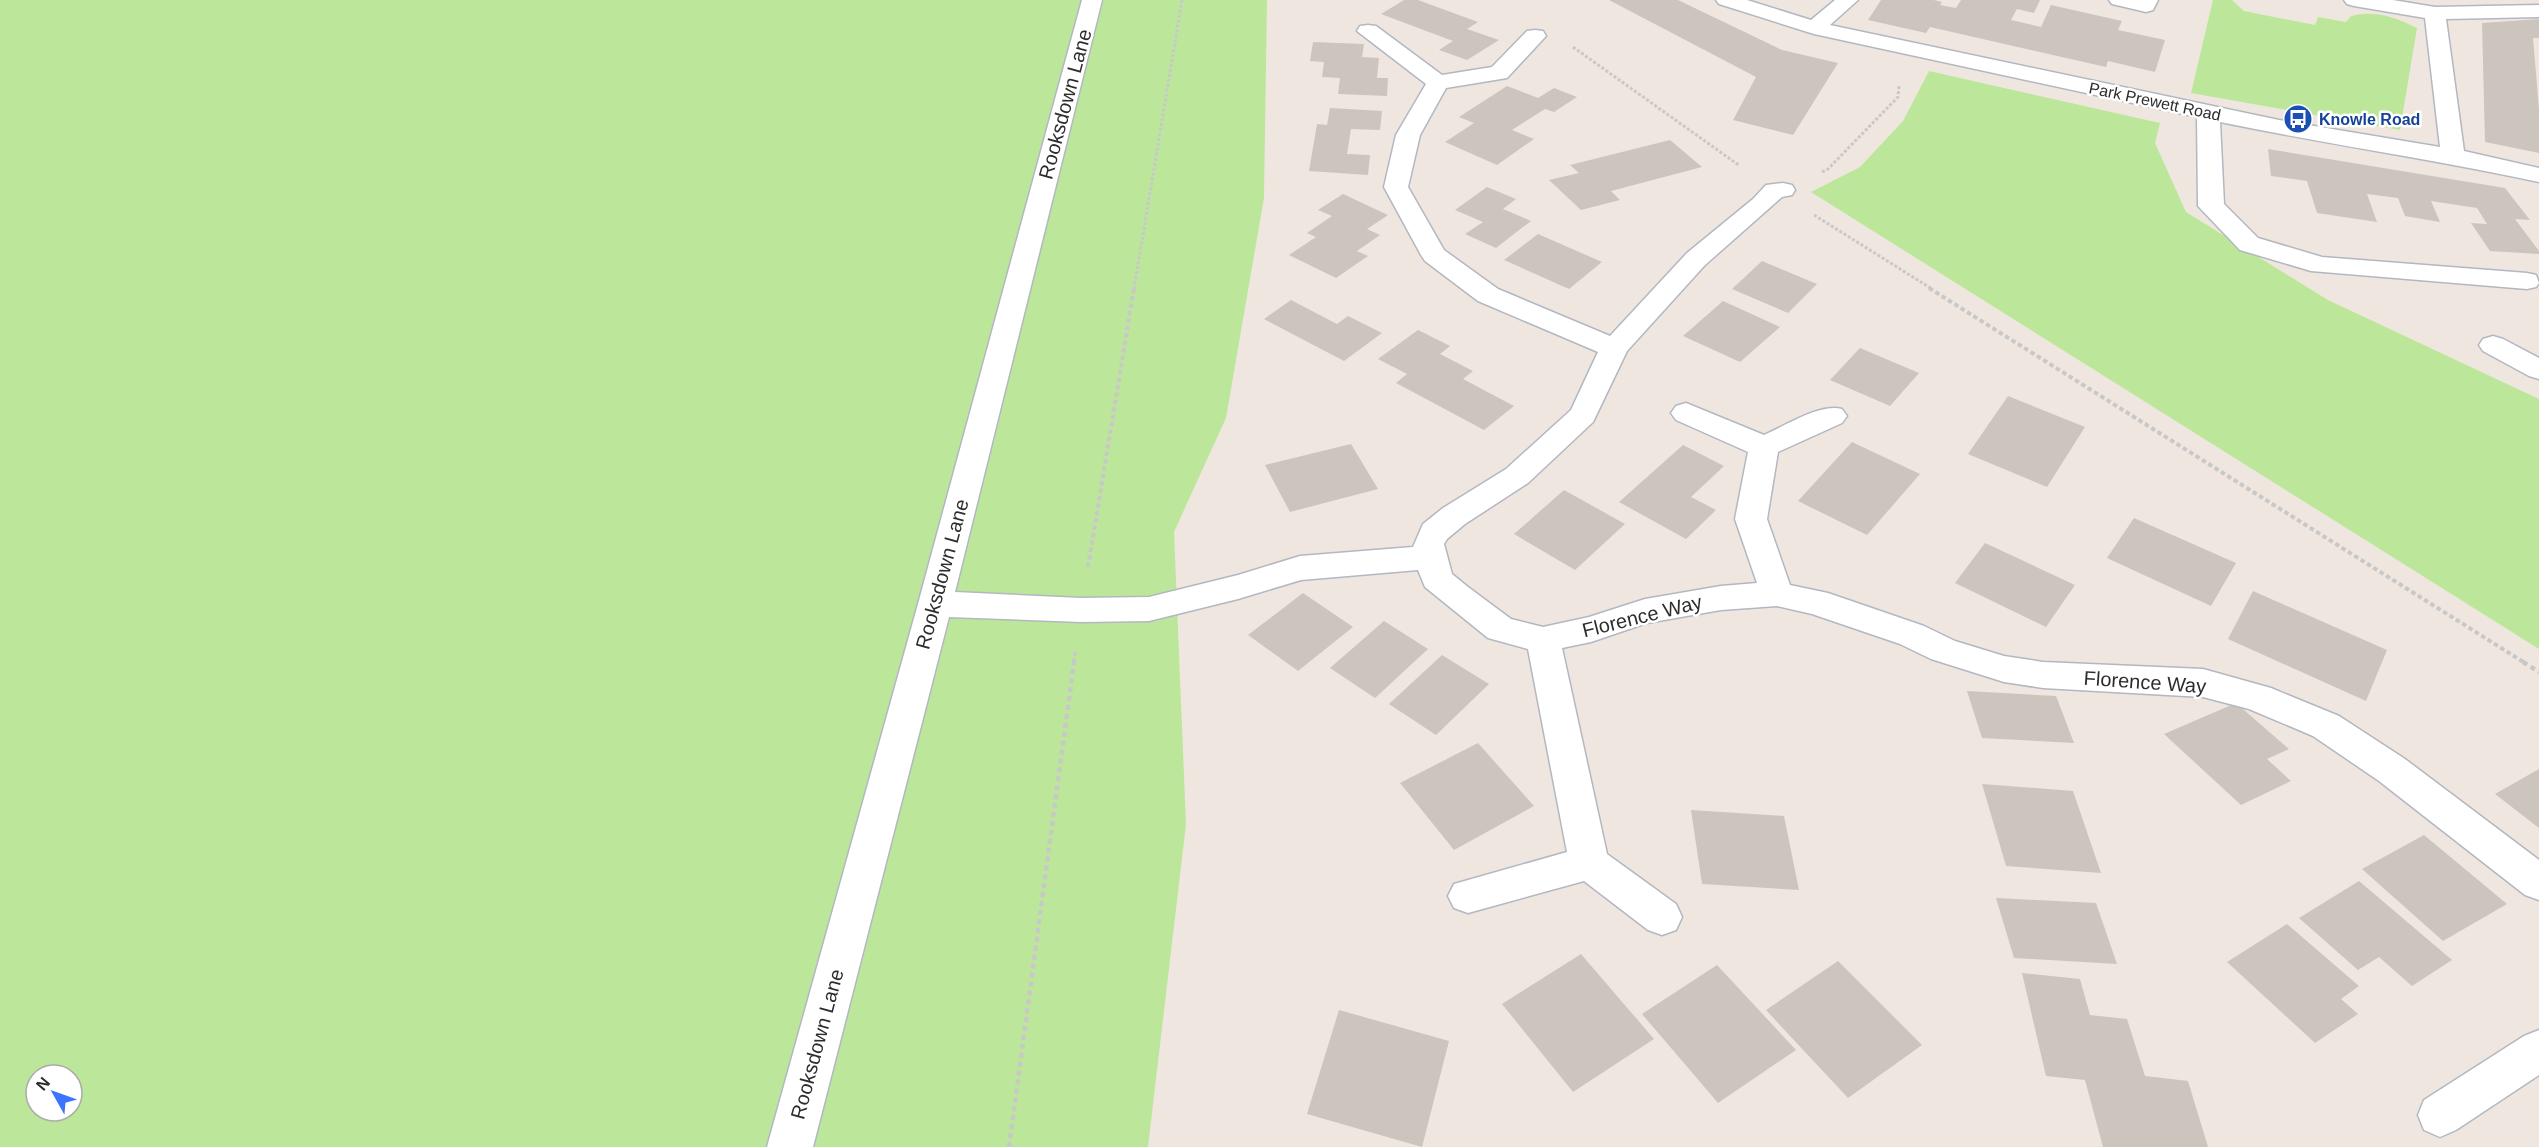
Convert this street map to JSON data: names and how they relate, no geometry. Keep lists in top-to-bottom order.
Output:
{
  "streets": {
    "street": ["Park Prewett Road", "Rooksdown Lane", "Florence Way"]
  },
  "places": {
    "bus stop": ["Knowle Road"]
  },
  "north": "top left"
}
